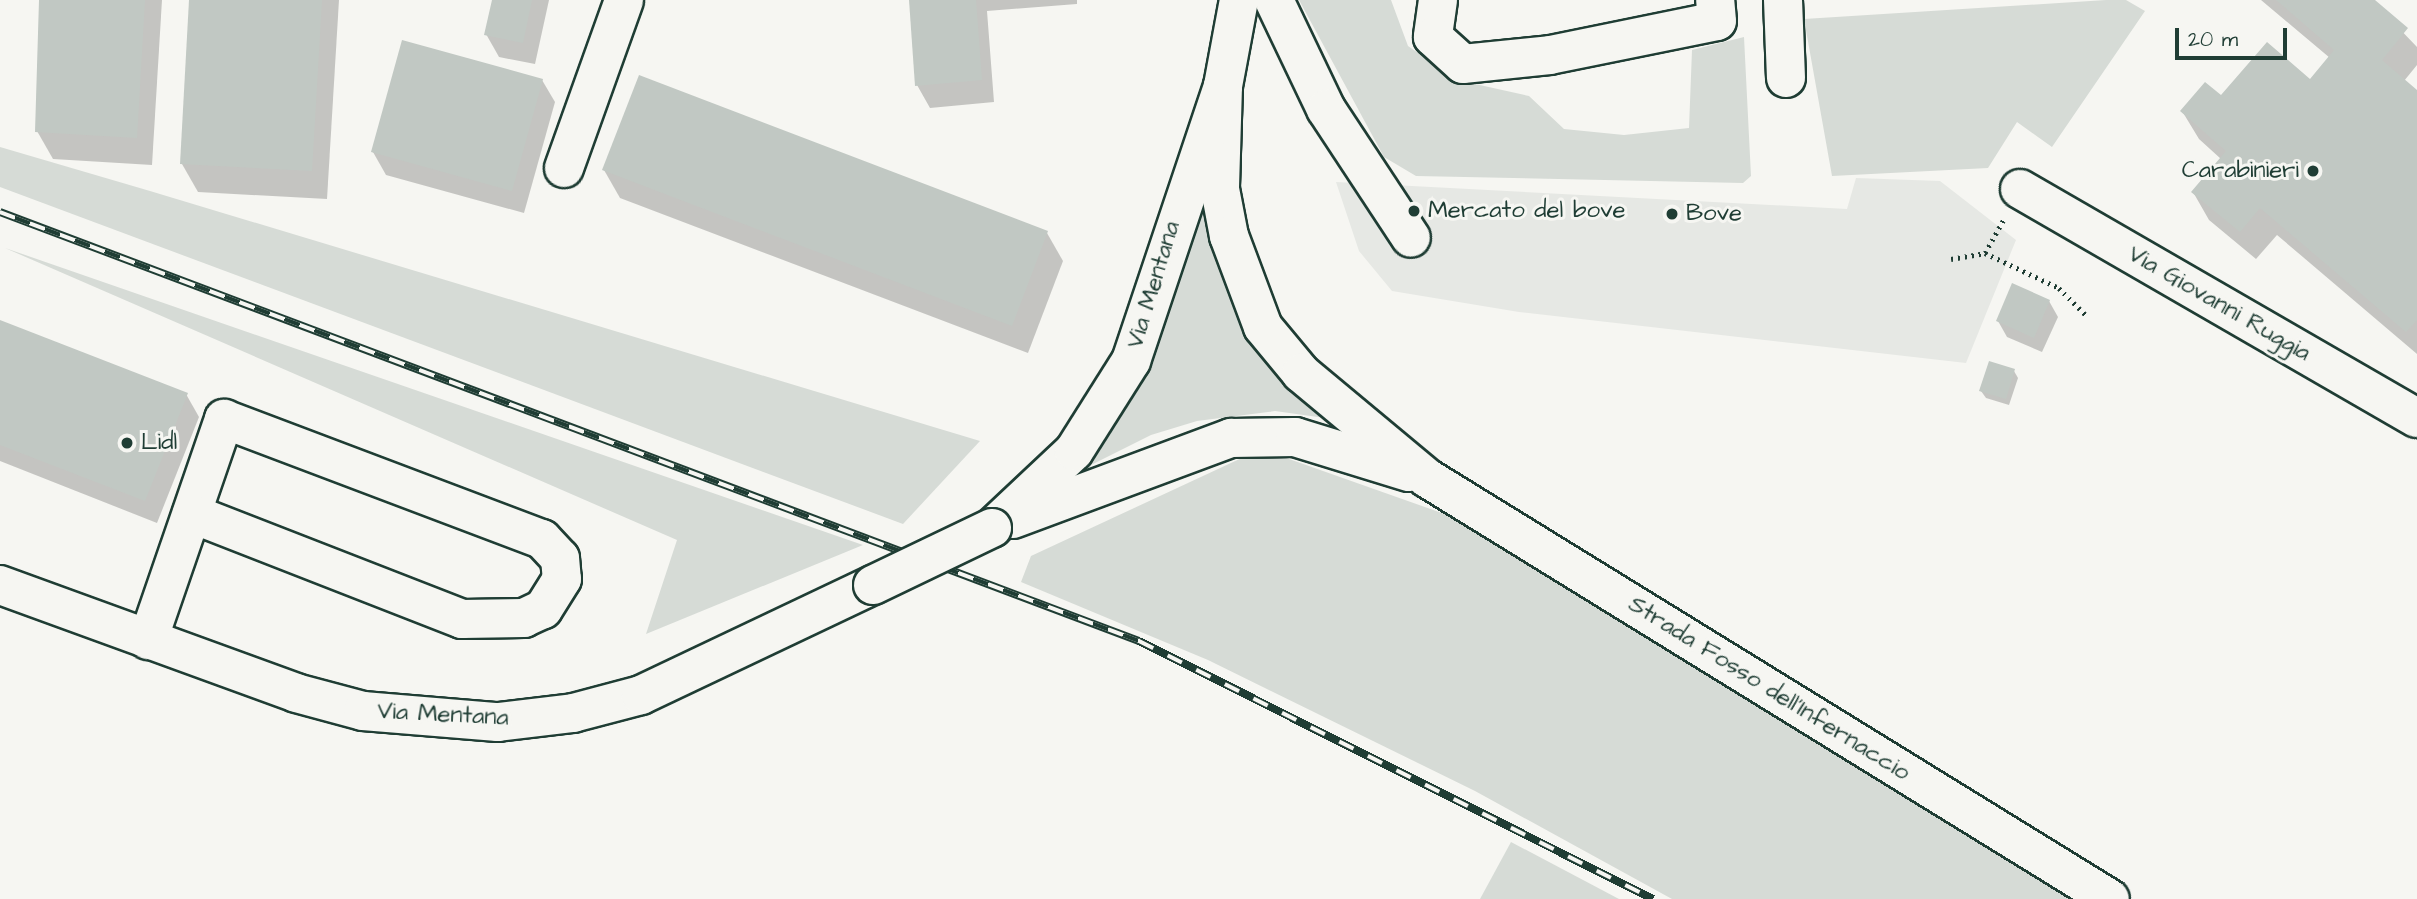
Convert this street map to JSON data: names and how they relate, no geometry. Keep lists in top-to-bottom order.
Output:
{
  "streets": {
    "main road": ["Via Mentana", "Via Giovanni Ruggia", "Strada Fosso dell'Infernaccio"]
  },
  "crossings": [
    ["Via Mentana", "Strada Fosso dell'Infernaccio"]
  ],
  "places": [
    "Carabinieri",
    "Mercato del bove",
    "Bove",
    "Lidl"
  ],
  "scale_bar": "20 m"
}
